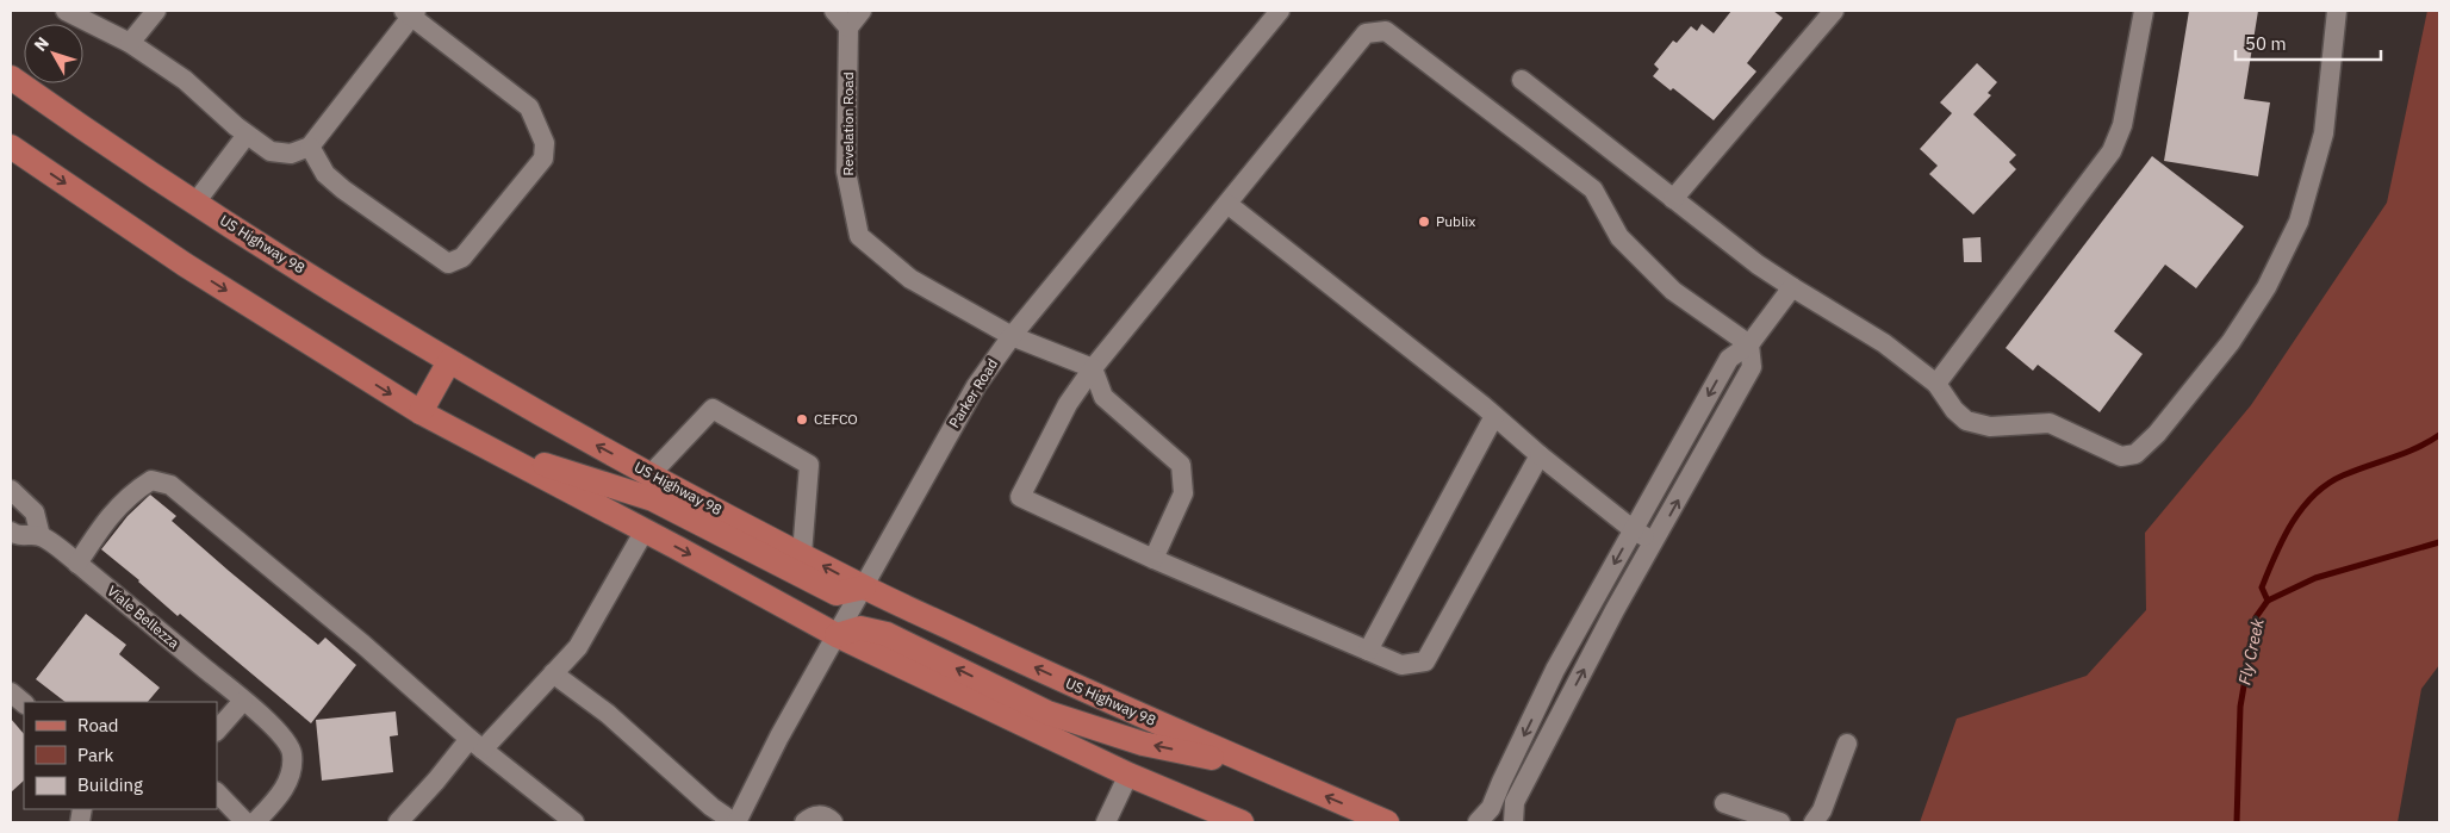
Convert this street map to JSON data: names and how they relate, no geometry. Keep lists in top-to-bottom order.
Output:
{
  "streets": {
    "main road": ["US Highway 98"],
    "street": ["Revelation Road", "Parker Road", "Viale Bellezza"]
  },
  "crossings": [
    ["Revelation Road", "Parker Road"],
    ["US Highway 98", "Parker Road"]
  ],
  "water": ["Fly Creek"],
  "places": ["Publix", "CEFCO"],
  "legend": ["Road", "Park", "Building"],
  "scale_bar": "50 m",
  "north": "top left"
}
